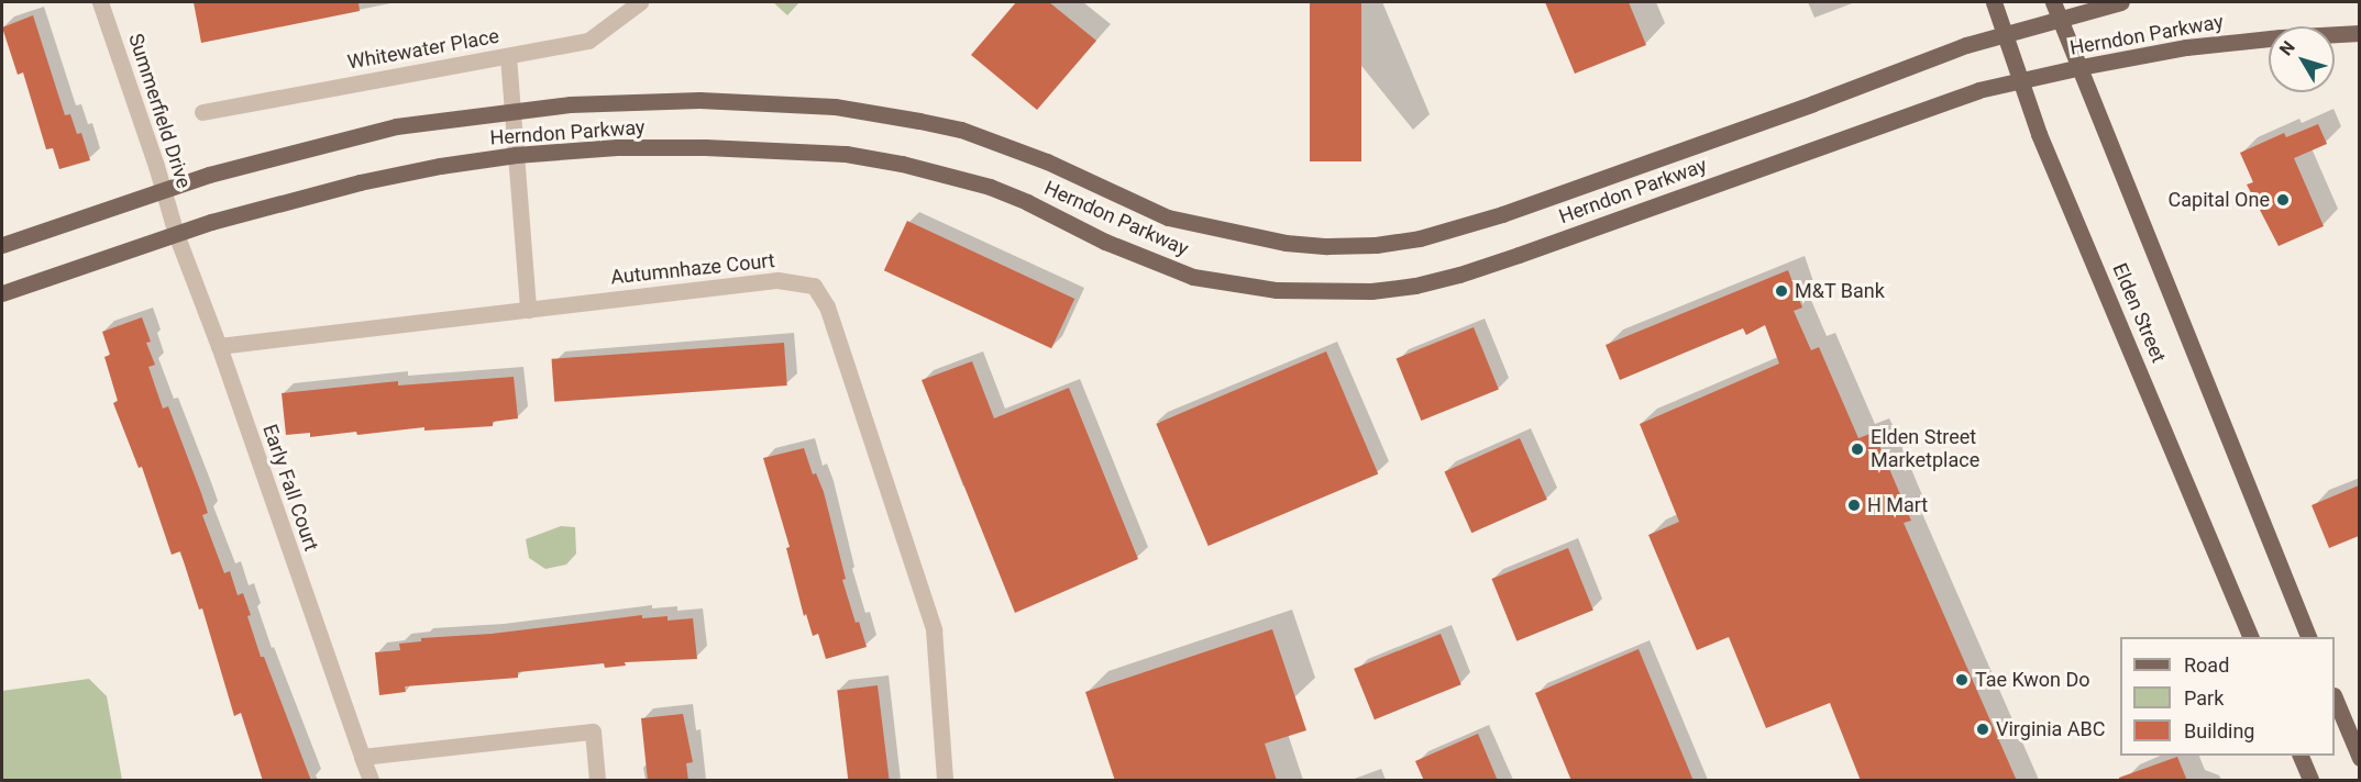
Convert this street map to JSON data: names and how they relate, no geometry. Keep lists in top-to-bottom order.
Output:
{
  "streets": {
    "main road": ["Herndon Parkway", "Elden Street"],
    "street": [
      "Whitewater Place",
      "Summerfield Drive",
      "Autumnhaze Court",
      "Early Fall Court"
    ]
  },
  "crossings": [
    ["Herndon Parkway", "Summerfield Drive"],
    ["Herndon Parkway", "Elden Street"],
    ["Herndon Parkway", "Early Fall Court"],
    ["Summerfield Drive", "Early Fall Court"],
    ["Autumnhaze Court", "Early Fall Court"]
  ],
  "places": [
    "Capital One",
    "M&T Bank",
    "Elden Street Marketplace",
    "H Mart",
    "Tae Kwon Do",
    "Virginia ABC"
  ],
  "legend": ["Road", "Park", "Building"],
  "north": "top left"
}
